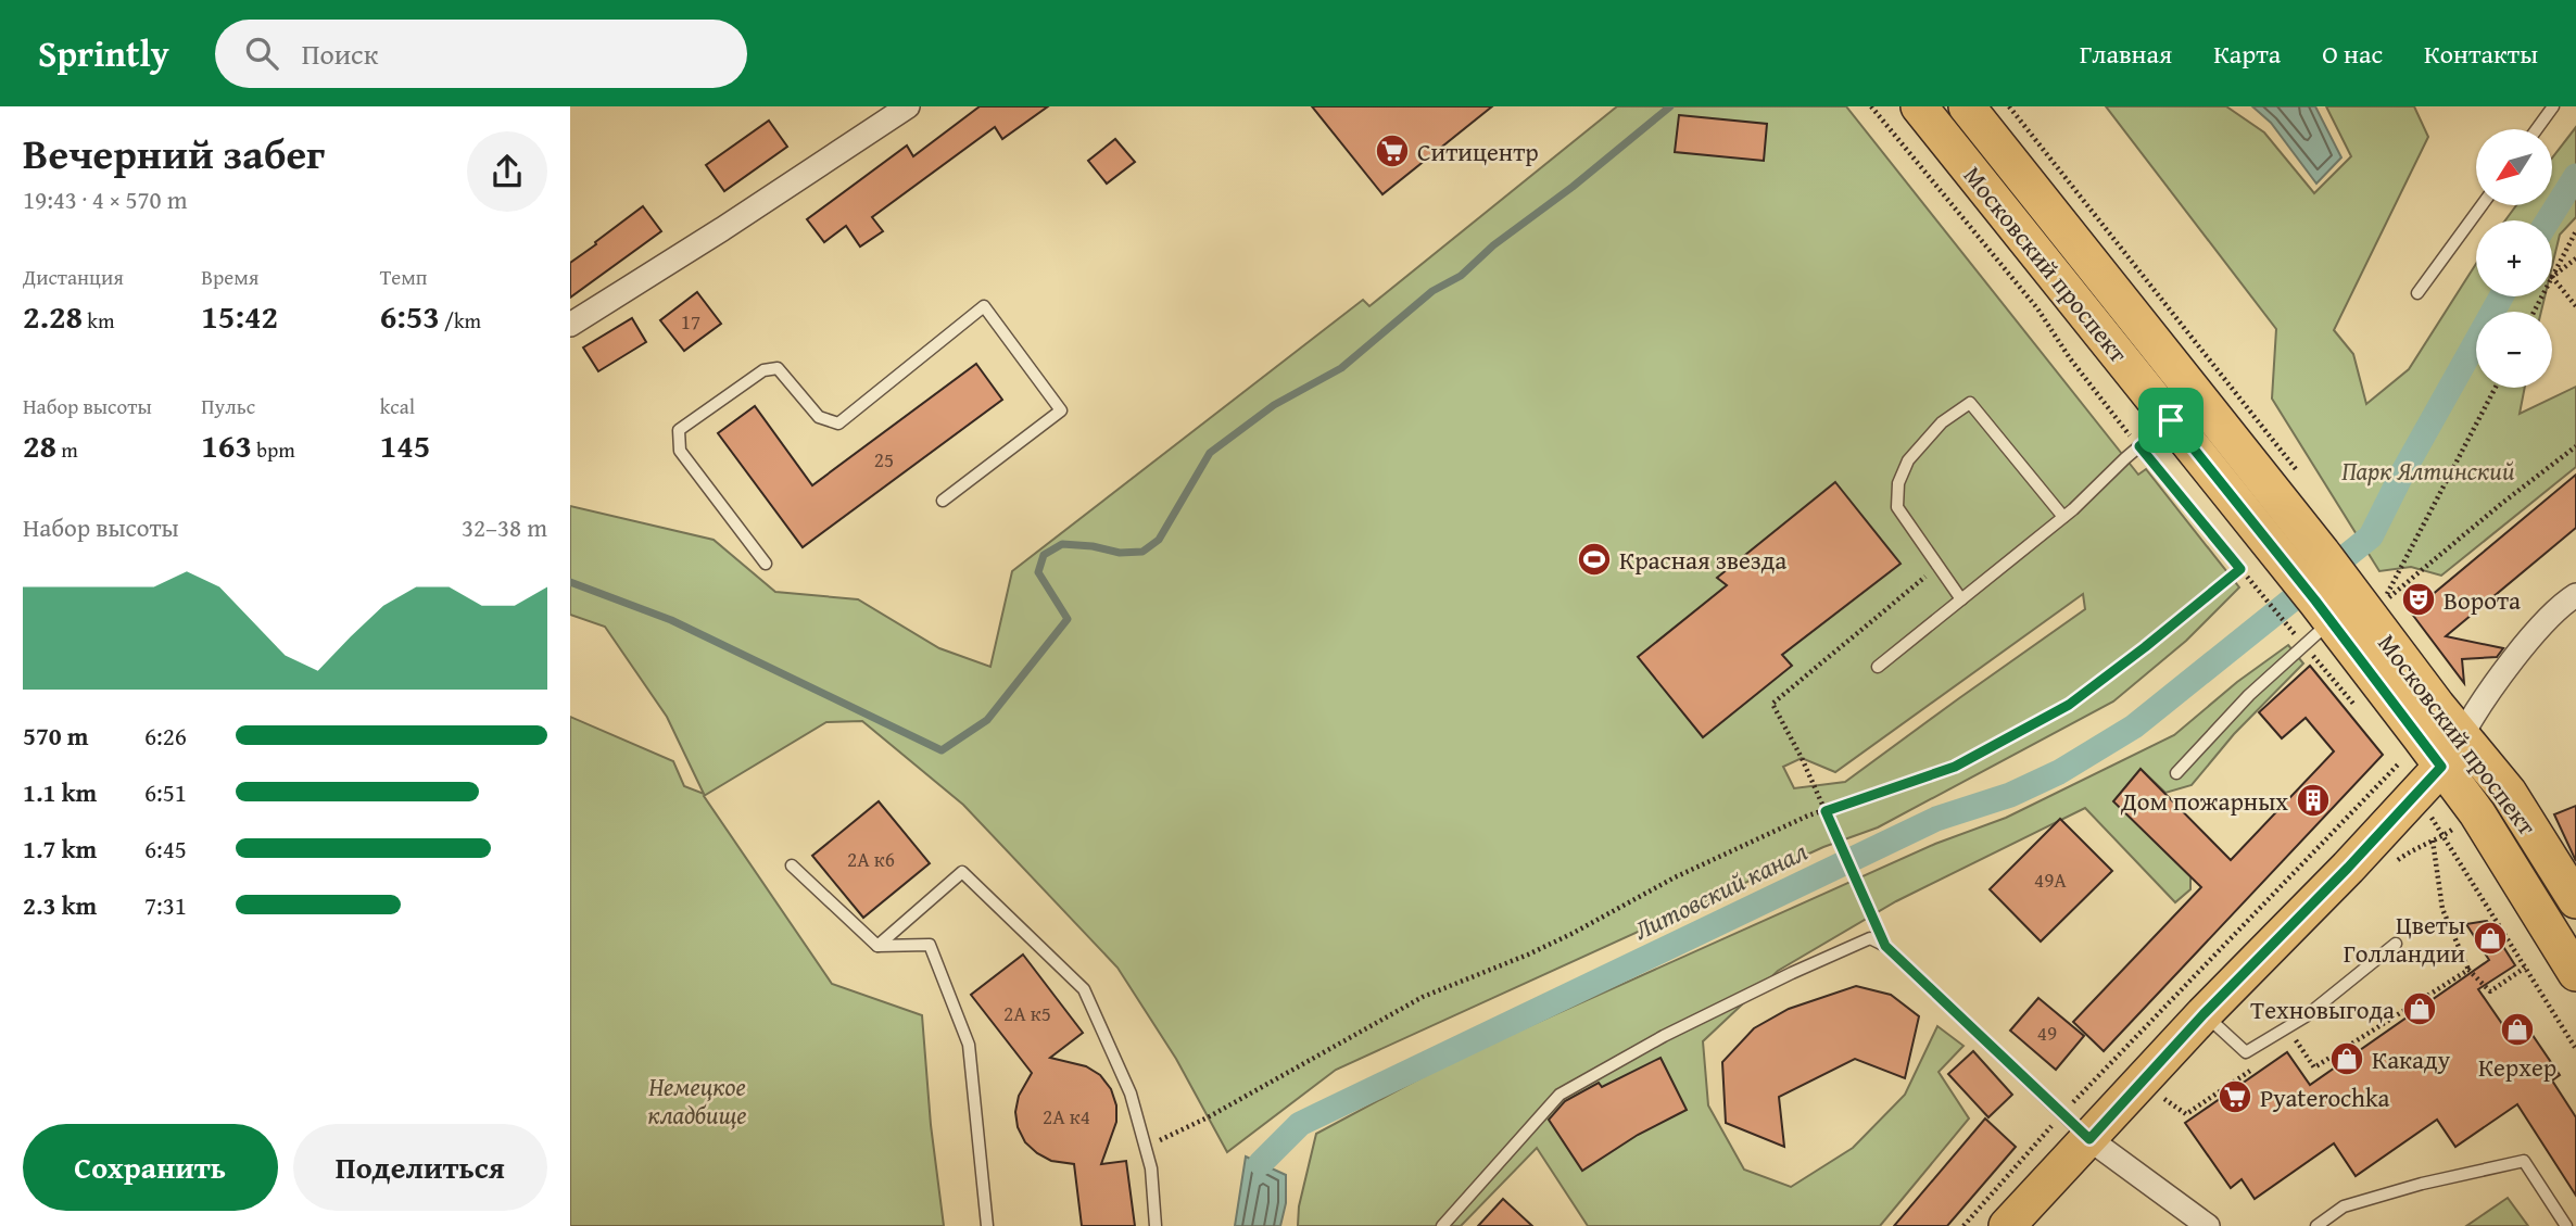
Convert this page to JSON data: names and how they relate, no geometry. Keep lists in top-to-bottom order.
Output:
{
  "streets": {
    "main road": ["Московский проспект"]
  },
  "water": ["Литовский канал"],
  "parks": ["Парк Ялтинский", "Немецкое кладбище"],
  "places": {
    "supermarket": ["Ситицентр", "Pyaterochka"],
    "sports": ["Красная звезда"],
    "theatre": ["Ворота"],
    "building": ["Дом пожарных"],
    "shop": [
      "Цветы Голландии",
      "Техновыгода",
      "Керхер",
      "Какаду"
    ]
  },
  "house_numbers": [
    "17",
    "25",
    "2А к6",
    "49А",
    "2А к5",
    "49",
    "2А к4"
  ],
  "north": "bottom left",
  "page": {
    "header": "Sprintly",
    "search": "Поиск",
    "nav": [
      "Главная",
      "Карта",
      "О нас",
      "Контакты"
    ],
    "heading": ["Вечерний забег", "19:43 · 4 × 570 m"],
    "map_buttons": ["+", "−"],
    "stats": [
      ["Дистанция", "2.28 km"],
      ["Время", "15:42"],
      ["Темп", "6:53 /km"],
      ["Набор высоты", "28 m"],
      ["Пульс", "163 bpm"],
      ["kcal", "145"]
    ],
    "chart": ["Набор высоты", "32–38 m"],
    "list": [
      {
        "name": "570 m",
        "note": "6:26"
      },
      {
        "name": "1.1 km",
        "note": "6:51"
      },
      {
        "name": "1.7 km",
        "note": "6:45"
      },
      {
        "name": "2.3 km",
        "note": "7:31"
      }
    ],
    "buttons": ["Сохранить", "Поделиться"]
  }
}
